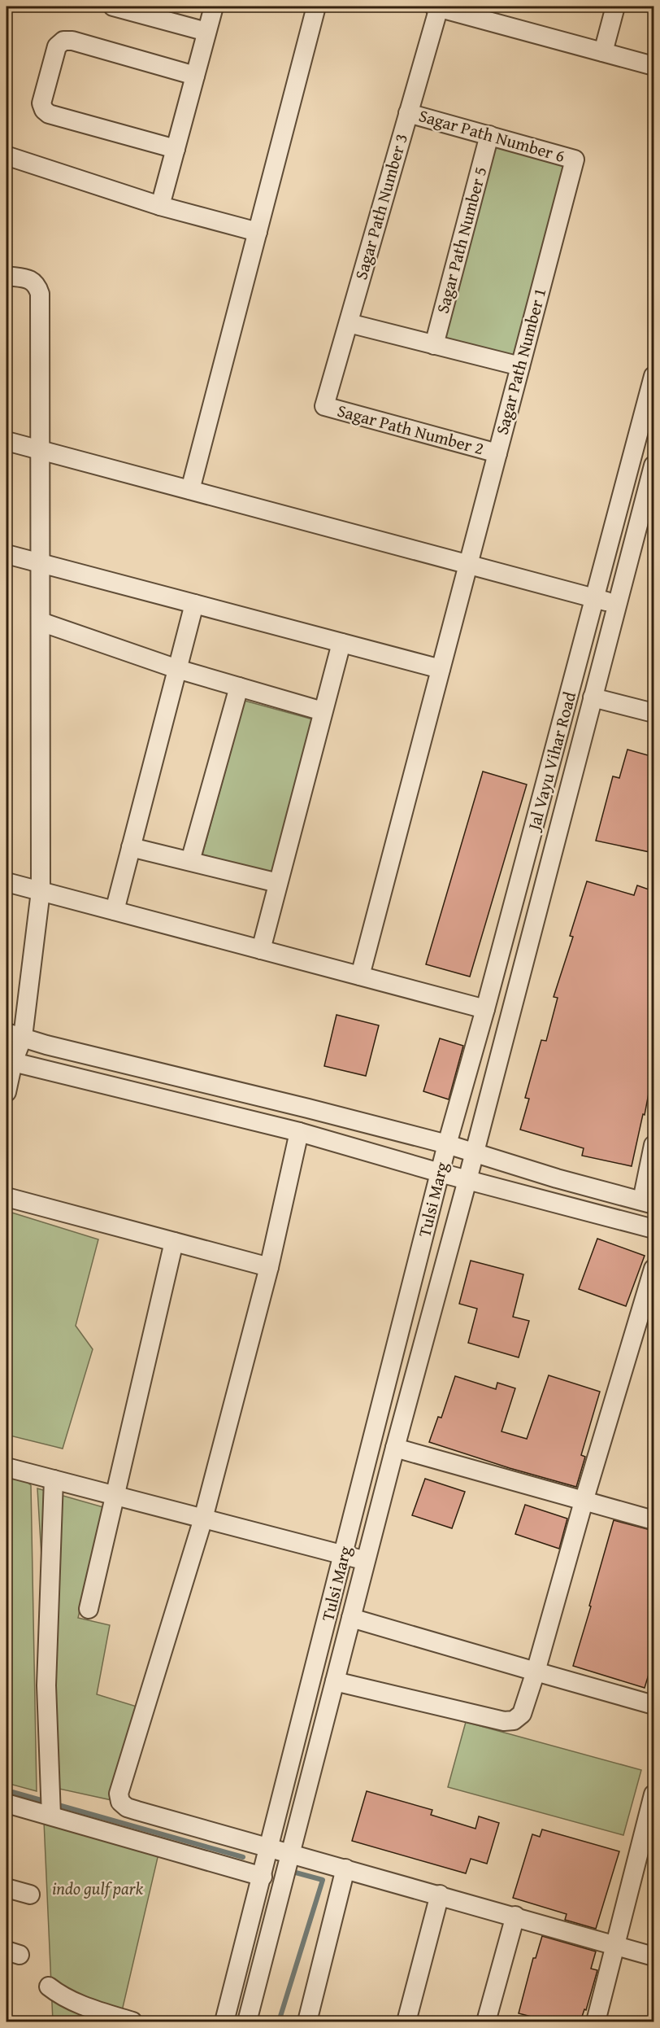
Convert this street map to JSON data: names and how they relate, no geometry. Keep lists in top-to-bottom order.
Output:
{
  "streets": {
    "street": [
      "Sagar Path Number 6",
      "Sagar Path Number 3",
      "Sagar Path Number 5",
      "Sagar Path Number 1",
      "Sagar Path Number 2",
      "Jal Vayu Vihar Road",
      "Tulsi Marg"
    ]
  },
  "crossings": [
    ["Sagar Path Number 6", "Sagar Path Number 3"],
    ["Sagar Path Number 6", "Sagar Path Number 5"],
    ["Sagar Path Number 6", "Sagar Path Number 1"],
    ["Sagar Path Number 3", "Sagar Path Number 2"],
    ["Sagar Path Number 1", "Sagar Path Number 2"],
    ["Jal Vayu Vihar Road", "Tulsi Marg"]
  ],
  "parks": ["indo gulf park"]
}
